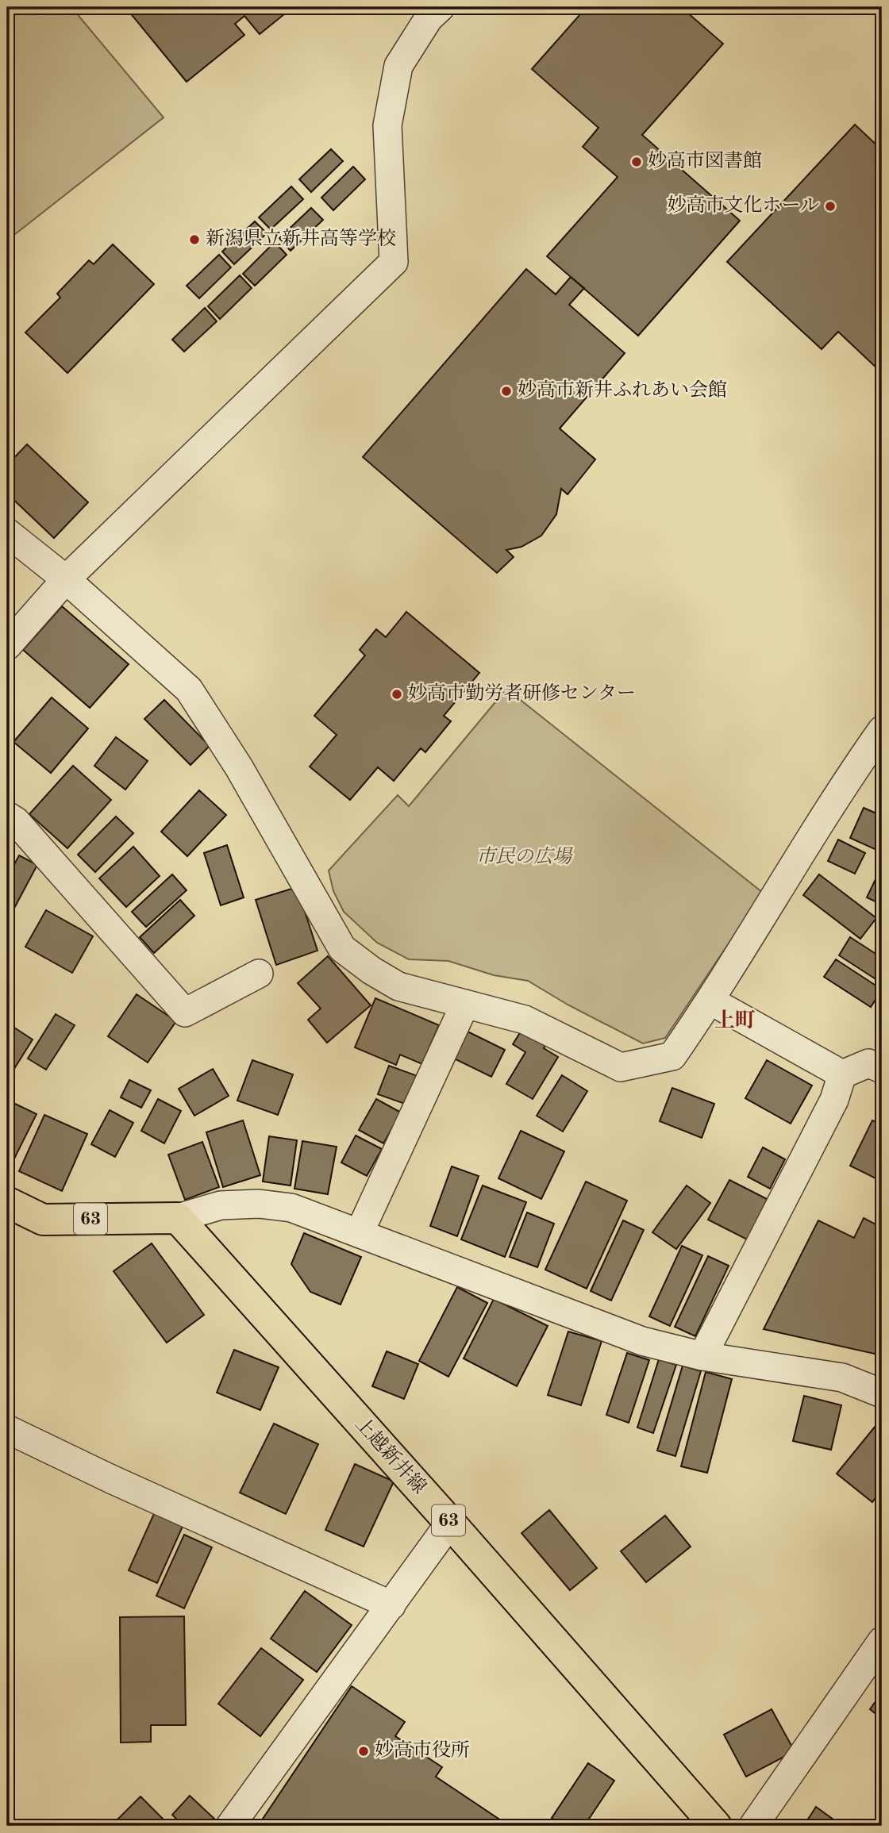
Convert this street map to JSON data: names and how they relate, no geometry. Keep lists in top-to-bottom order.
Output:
{
  "streets": {
    "main road": ["63", "上越新井線"]
  },
  "crossings": [
    ["63", "上越新井線"]
  ],
  "districts": ["上町"],
  "parks": ["市民の広場"],
  "places": [
    "妙高市図書館",
    "妙高市文化ホール",
    "新潟県立新井高等学校",
    "妙高市新井ふれあい会館",
    "妙高市勤労者研修センター",
    "妙高市役所"
  ]
}
